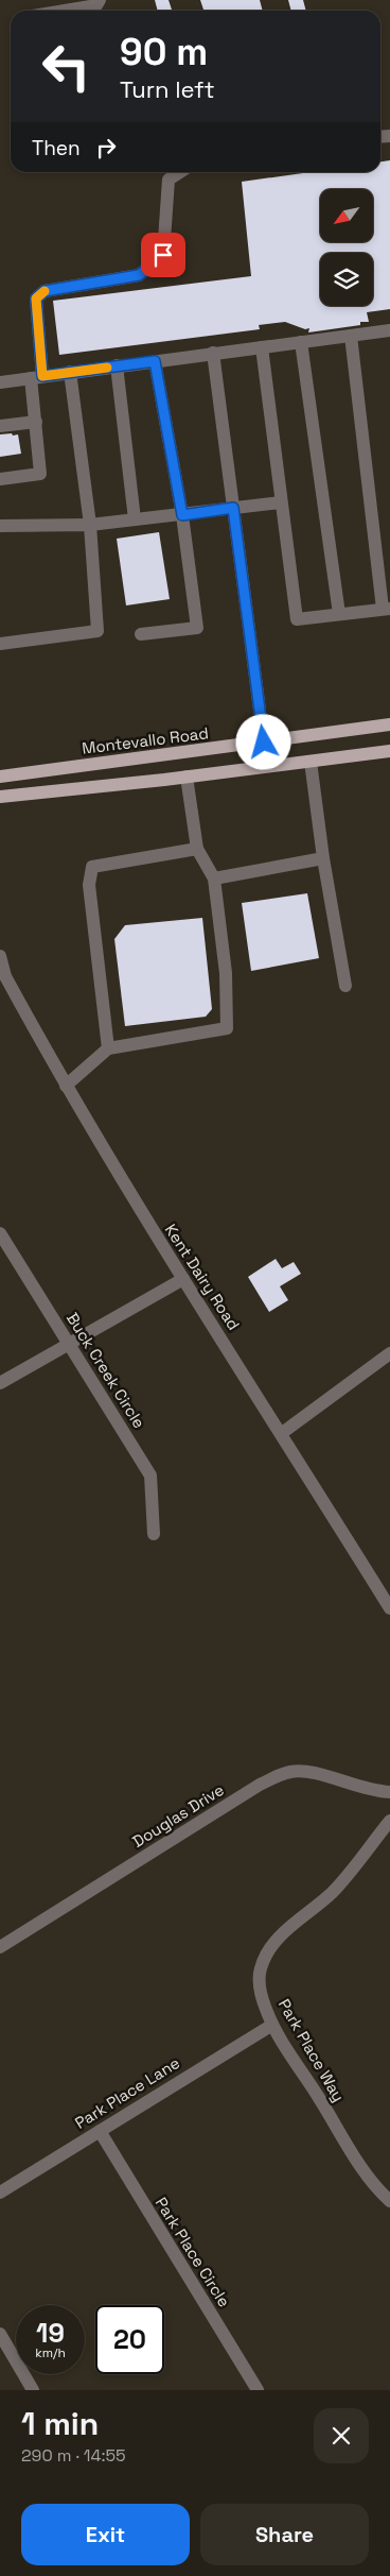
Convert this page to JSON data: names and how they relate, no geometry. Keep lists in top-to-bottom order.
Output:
{
  "streets": {
    "main road": ["Montevallo Road"],
    "street": [
      "Kent Dairy Road",
      "Buck Creek Circle",
      "Douglas Drive",
      "Park Place Way",
      "Park Place Lane",
      "Park Place Circle"
    ]
  },
  "crossings": [
    ["Park Place Way", "Park Place Lane"],
    ["Park Place Lane", "Park Place Circle"]
  ],
  "north": "bottom left",
  "page": {
    "turn": ["90 m", "Turn left"],
    "then": "Then",
    "speed": "19 km/h",
    "limit": "20",
    "heading": ["1 min", "290 m · 14:55"],
    "buttons": ["Exit", "Share"]
  }
}
